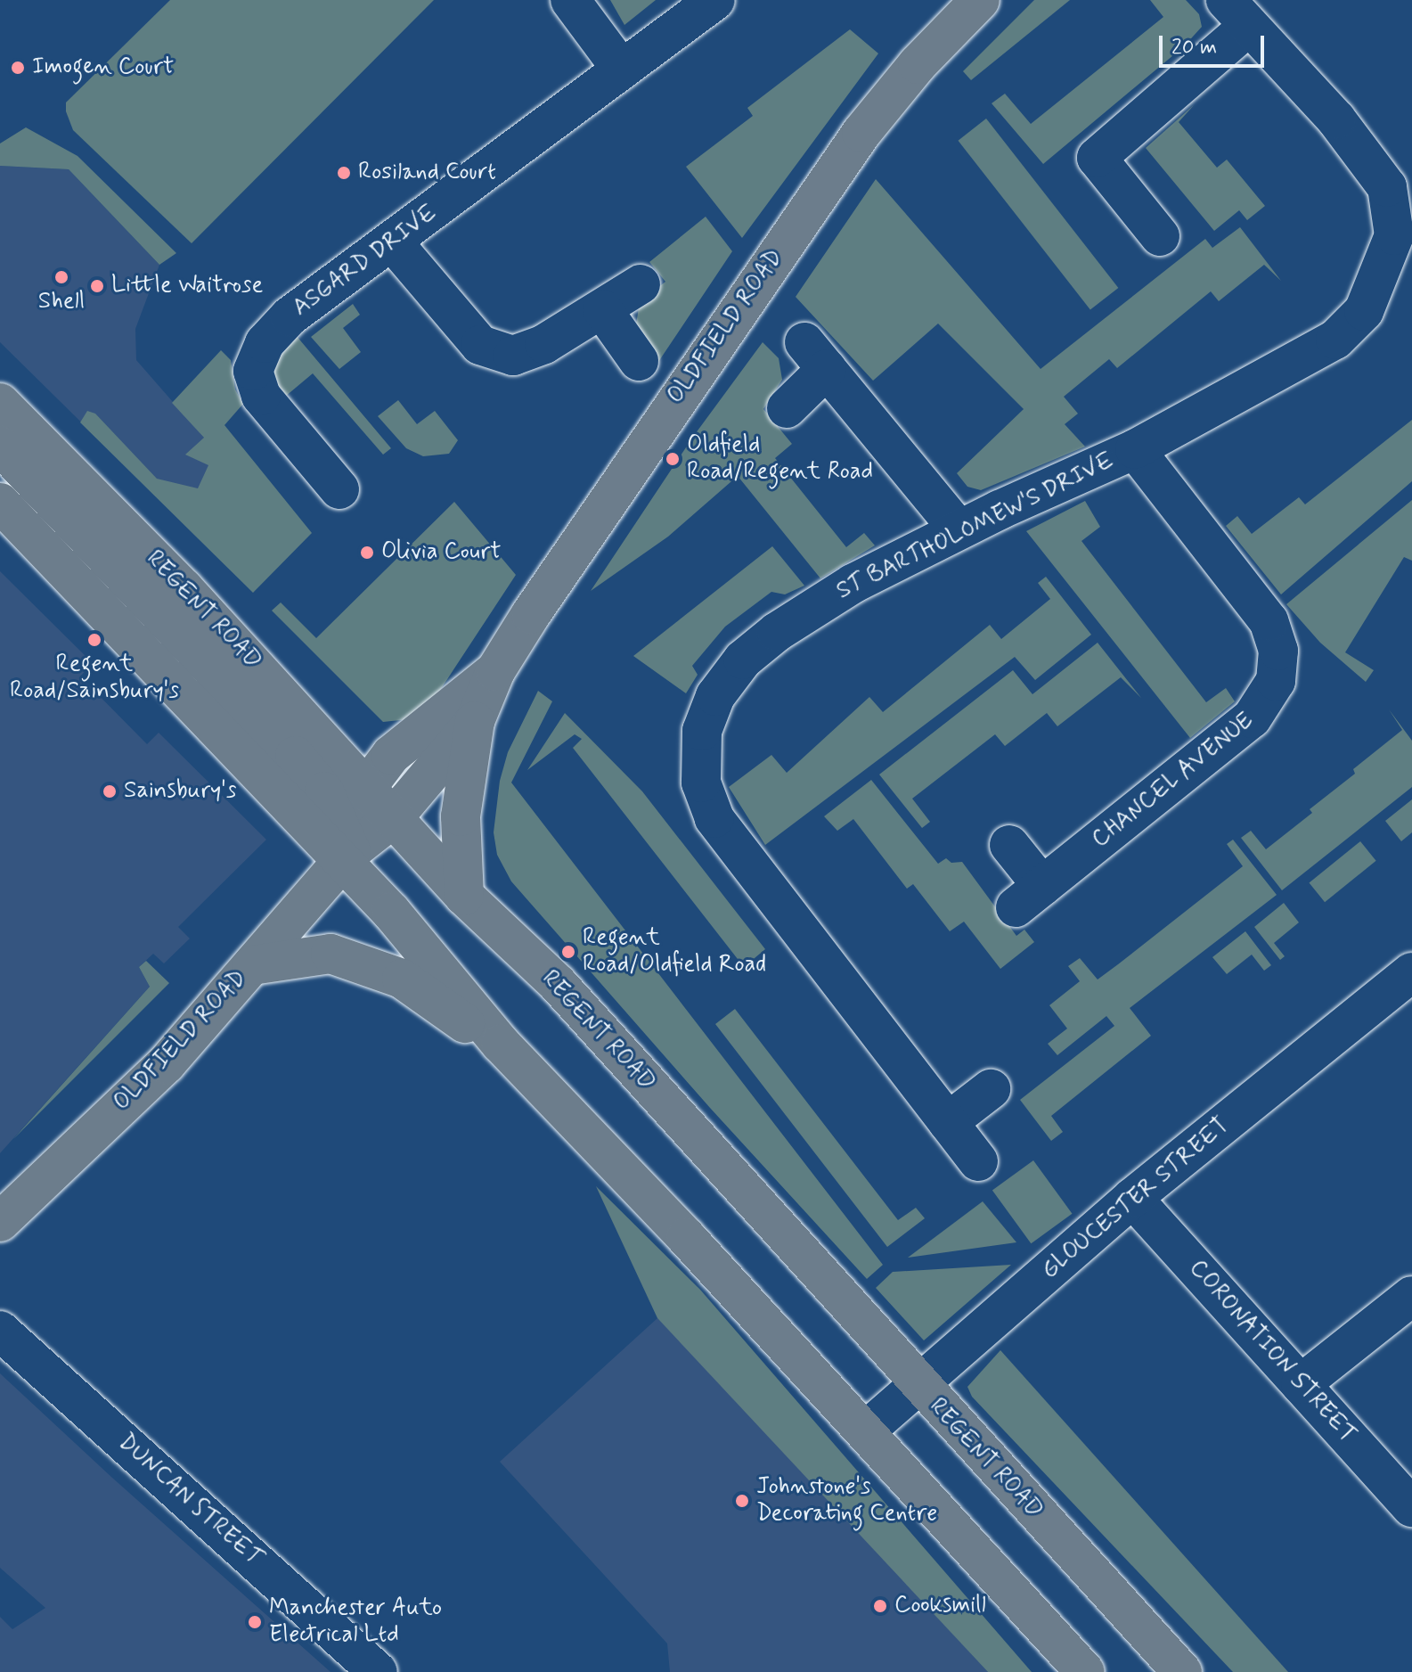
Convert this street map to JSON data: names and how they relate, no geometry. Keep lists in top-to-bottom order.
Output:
{
  "streets": {
    "main road": ["OLDFIELD ROAD", "REGENT ROAD"],
    "street": [
      "ASGARD DRIVE",
      "ST BARTHOLOMEW'S DRIVE",
      "CHANCEL AVENUE",
      "GLOUCESTER STREET",
      "CORONATION STREET",
      "DUNCAN STREET"
    ]
  },
  "crossings": [
    ["OLDFIELD ROAD", "REGENT ROAD"],
    ["ST BARTHOLOMEW'S DRIVE", "CHANCEL AVENUE"],
    ["REGENT ROAD", "GLOUCESTER STREET"],
    ["GLOUCESTER STREET", "CORONATION STREET"]
  ],
  "places": [
    "Imogen Court",
    "Rosiland Court",
    "Shell",
    "Little Waitrose",
    "Oldfield Road/Regent Road",
    "Olivia Court",
    "Regent Road/Sainsbury's",
    "Sainsbury's",
    "Regent Road/Oldfield Road",
    "Johnstone's Decorating Centre",
    "Cooksmill",
    "Manchester Auto Electrical Ltd"
  ],
  "scale_bar": "20 m"
}
